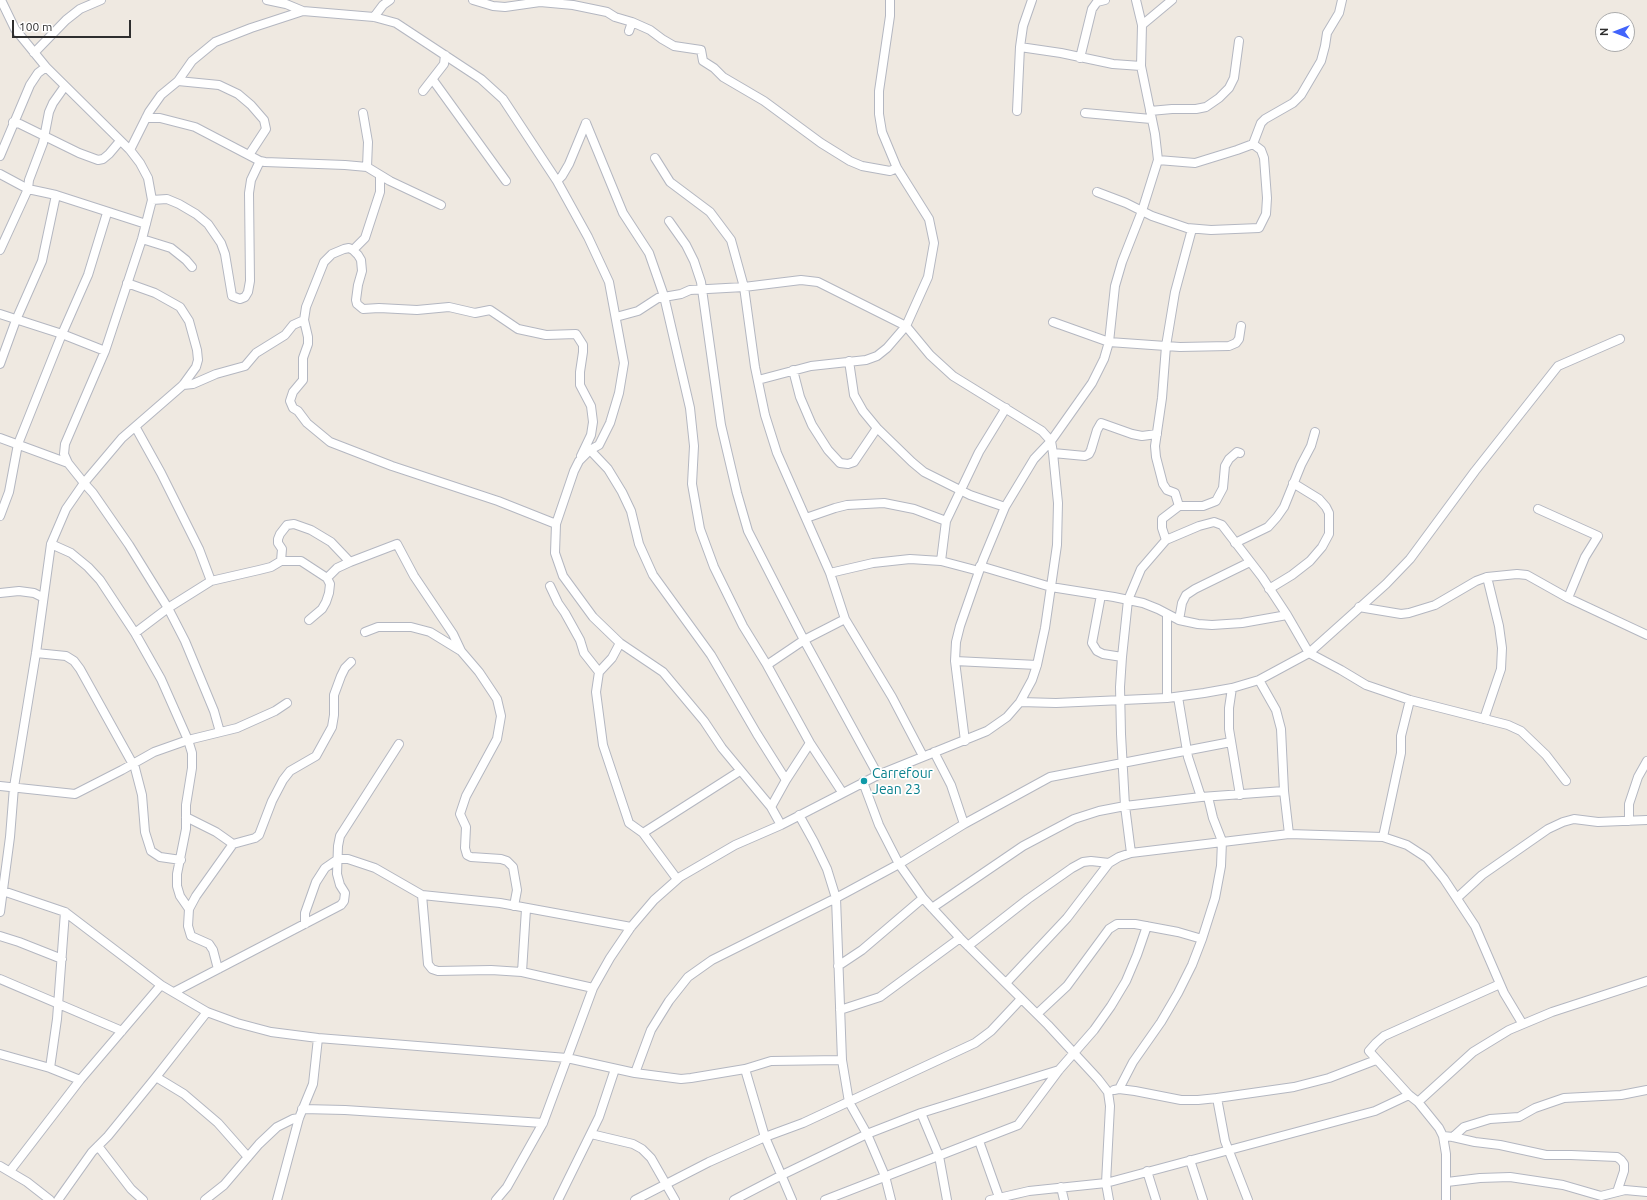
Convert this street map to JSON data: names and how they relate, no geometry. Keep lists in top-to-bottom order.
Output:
{
  "places": ["Carrefour Jean 23"],
  "scale_bar": "100 m",
  "north": "left"
}
